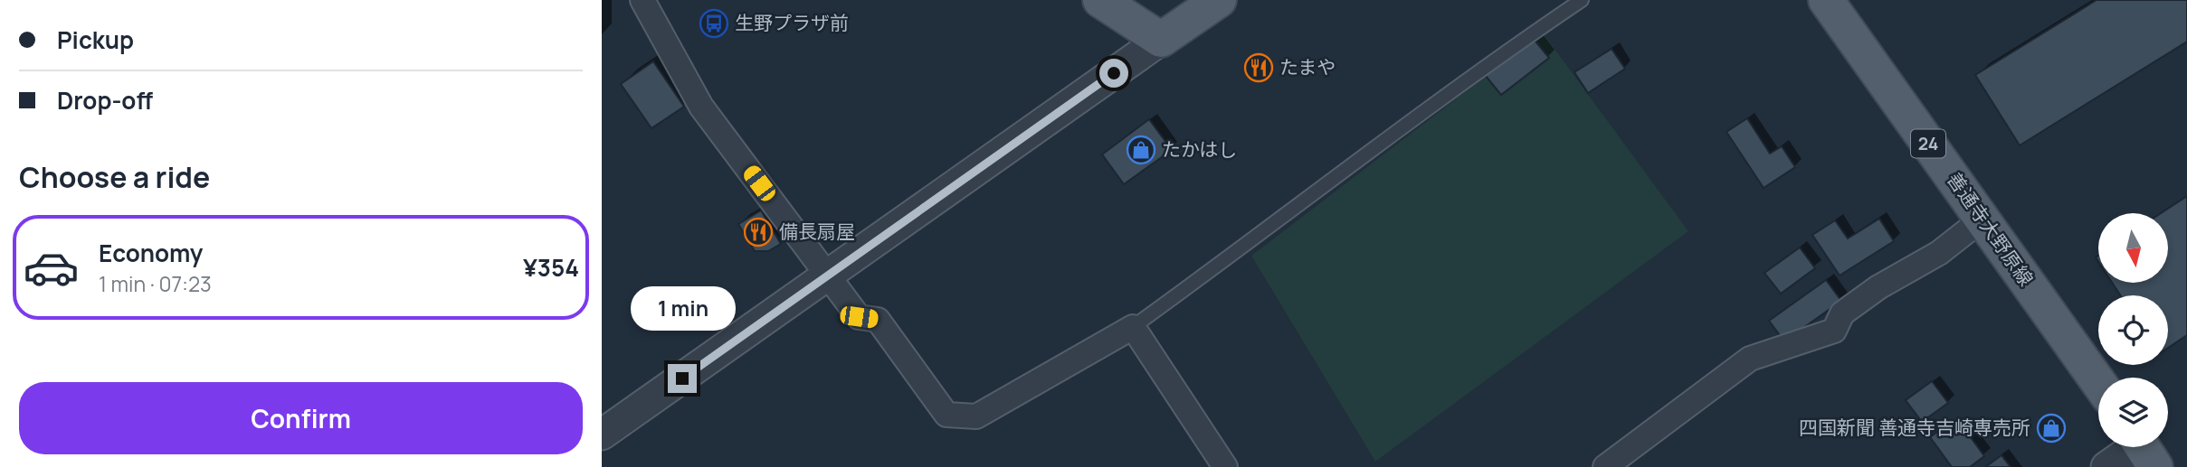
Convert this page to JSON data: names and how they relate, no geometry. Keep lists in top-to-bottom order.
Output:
{
  "streets": {
    "main road": ["24", "善通寺大野原線"]
  },
  "places": {
    "bus stop": ["生野プラザ前"],
    "restaurant": ["たまや", "備長扇屋"],
    "shop": ["たかはし", "四国新聞 善通寺吉崎専売所"]
  },
  "north": "bottom",
  "page": {
    "banner": ["Pickup", "Drop-off"],
    "heading": "Choose a ride",
    "list": [
      {
        "name": "Economy",
        "note": "1 min · 07:23",
        "value": "¥354"
      }
    ],
    "bubble": "1 min",
    "buttons": "Confirm"
  }
}
